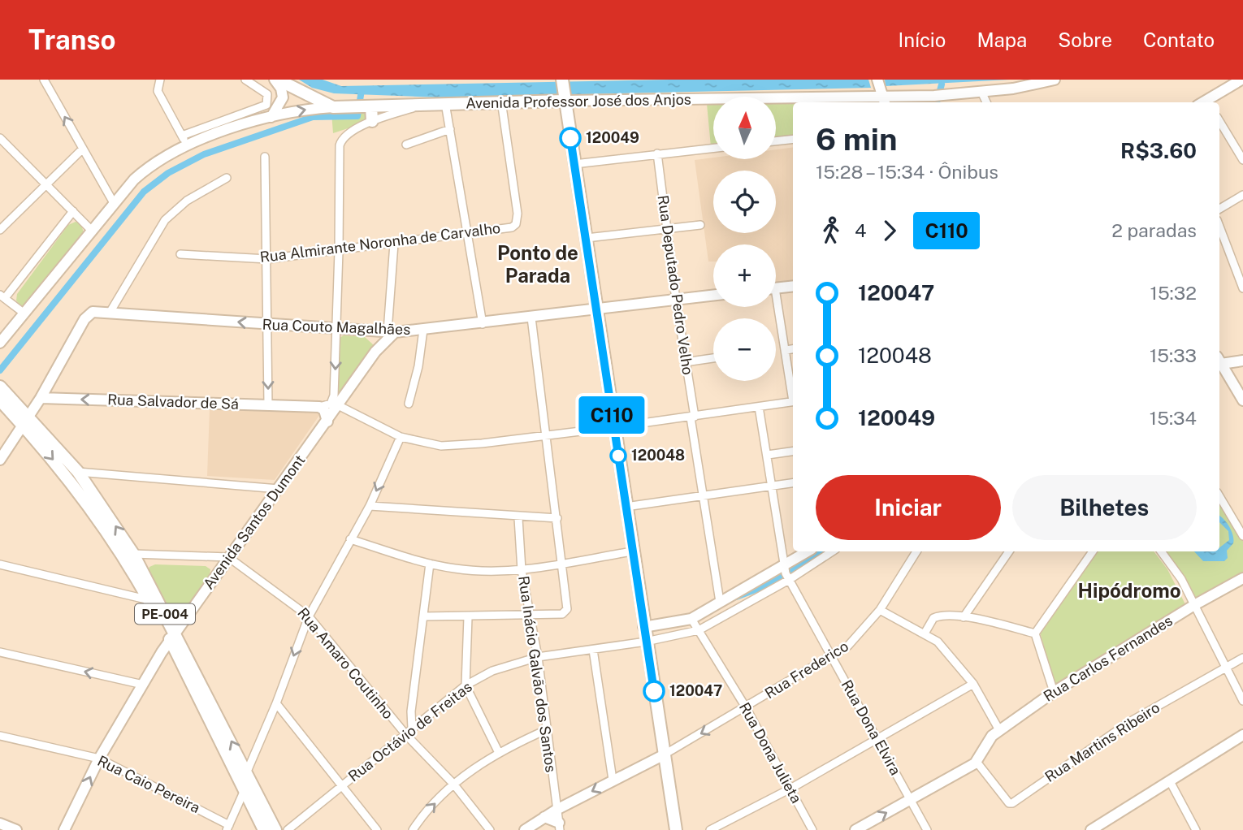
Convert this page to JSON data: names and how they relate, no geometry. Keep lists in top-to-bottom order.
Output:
{
  "streets": {
    "main road": ["Avenida Professor José dos Anjos", "PE-004"],
    "street": [
      "Rua Almirante Noronha de Carvalho",
      "Rua Deputado Pedro Velho",
      "Rua Couto Magalhães",
      "Rua Salvador de Sá",
      "Avenida Santos Dumont",
      "Rua Carlos Fernandes",
      "Rua Amaro Coutinho",
      "Rua Frederico",
      "Rua Inácio Galvão dos Santos",
      "Rua Dona Elvira",
      "Rua Octávio de Freitas",
      "Rua Martins Ribeiro",
      "Rua Dona Julieta",
      "Rua Caio Pereira"
    ]
  },
  "crossings": [
    ["Avenida Professor José dos Anjos", "Rua Almirante Noronha de Carvalho"],
    ["Rua Deputado Pedro Velho", "Rua Couto Magalhães"],
    ["Rua Couto Magalhães", "Rua Salvador de Sá"],
    ["Rua Couto Magalhães", "Avenida Santos Dumont"],
    ["Avenida Santos Dumont", "PE-004"],
    ["Avenida Santos Dumont", "Rua Amaro Coutinho"],
    ["Avenida Santos Dumont", "Rua Caio Pereira"],
    ["Rua Carlos Fernandes", "Rua Martins Ribeiro"],
    ["Rua Amaro Coutinho", "Rua Octávio de Freitas"],
    ["Rua Frederico", "Rua Dona Elvira"],
    ["Rua Frederico", "Rua Dona Julieta"],
    ["Rua Inácio Galvão dos Santos", "Rua Octávio de Freitas"],
    ["Rua Dona Elvira", "Rua Octávio de Freitas"],
    ["Rua Octávio de Freitas", "Rua Dona Julieta"]
  ],
  "districts": ["Ponto de Parada", "Hipódromo"],
  "places": ["120049", "120048", "120047"],
  "lines": ["bus line C110"],
  "north": "top",
  "page": {
    "header": "Transo",
    "nav": [
      "Início",
      "Mapa",
      "Sobre",
      "Contato"
    ],
    "on_map": "C110",
    "map_buttons": ["+", "−"],
    "heading": ["6 min", "15:28 – 15:34 · Ônibus", "R$3.60"],
    "legs": ["4", "C110", "2 paradas"],
    "list": [
      {
        "name": "120047",
        "value": "15:32"
      },
      {
        "name": "120048",
        "value": "15:33"
      },
      {
        "name": "120049",
        "value": "15:34"
      }
    ],
    "buttons": ["Iniciar", "Bilhetes"]
  }
}
